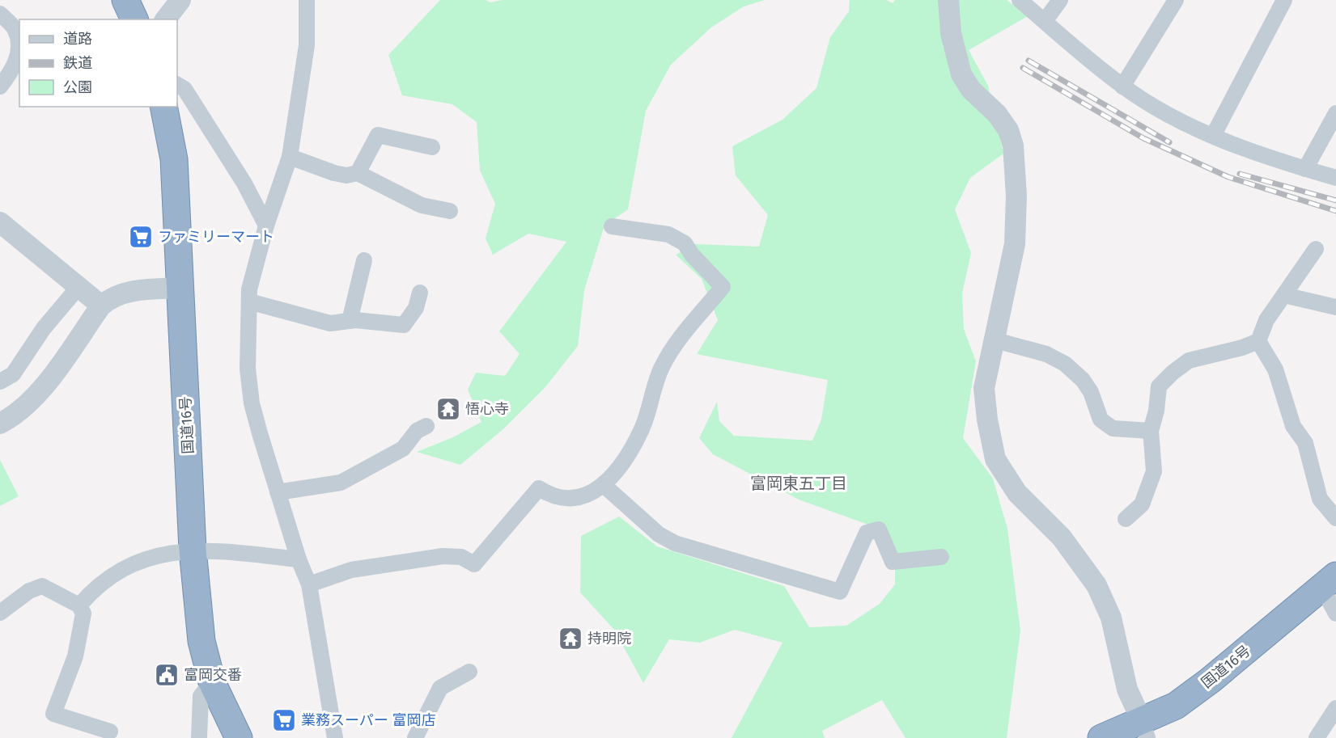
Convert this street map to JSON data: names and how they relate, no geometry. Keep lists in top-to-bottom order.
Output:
{
  "streets": {
    "highway": ["国道16号"]
  },
  "districts": ["富岡東五丁目"],
  "places": {
    "supermarket": ["ファミリーマート", "業務スーパー 富岡店"],
    "temple": ["悟心寺", "持明院"],
    "public building": ["富岡交番"]
  },
  "legend": ["道路", "鉄道", "公園"]
}
